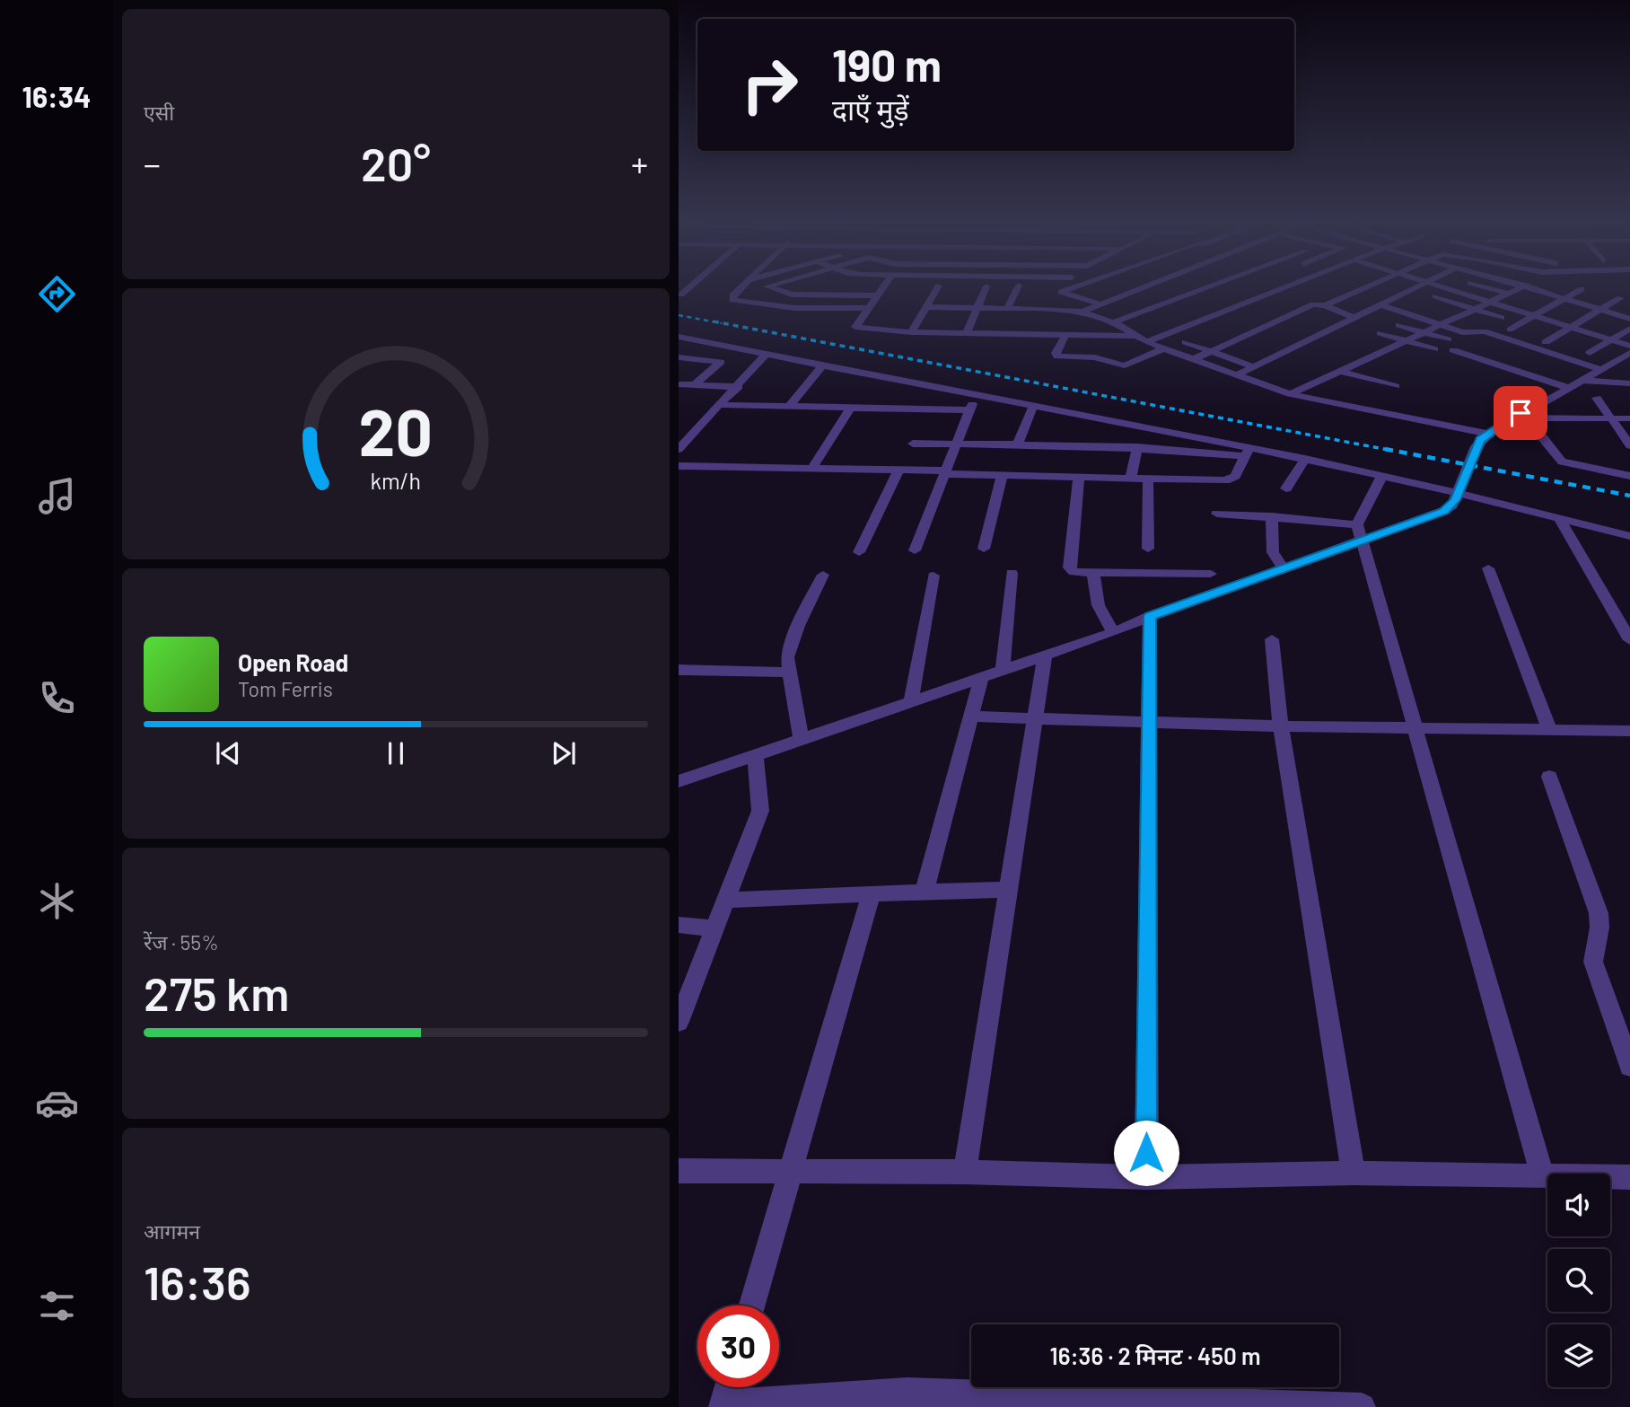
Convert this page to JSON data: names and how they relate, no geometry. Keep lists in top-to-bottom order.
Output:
{
  "page": {
    "tabs": "16:34",
    "tile": [
      "एसी",
      ["रेंज · 55%", "275 km"],
      ["आगमन", "16:36"]
    ],
    "turn": ["190 m", "दाएँ मुड़ें"],
    "heat": ["−", "20°", "+"],
    "song": ["Open Road", "Tom Ferris"],
    "limit": "30",
    "trip": "16:36 · 2 मिनट · 450 m",
    "gauge": ["20", "km/h"]
  }
}
